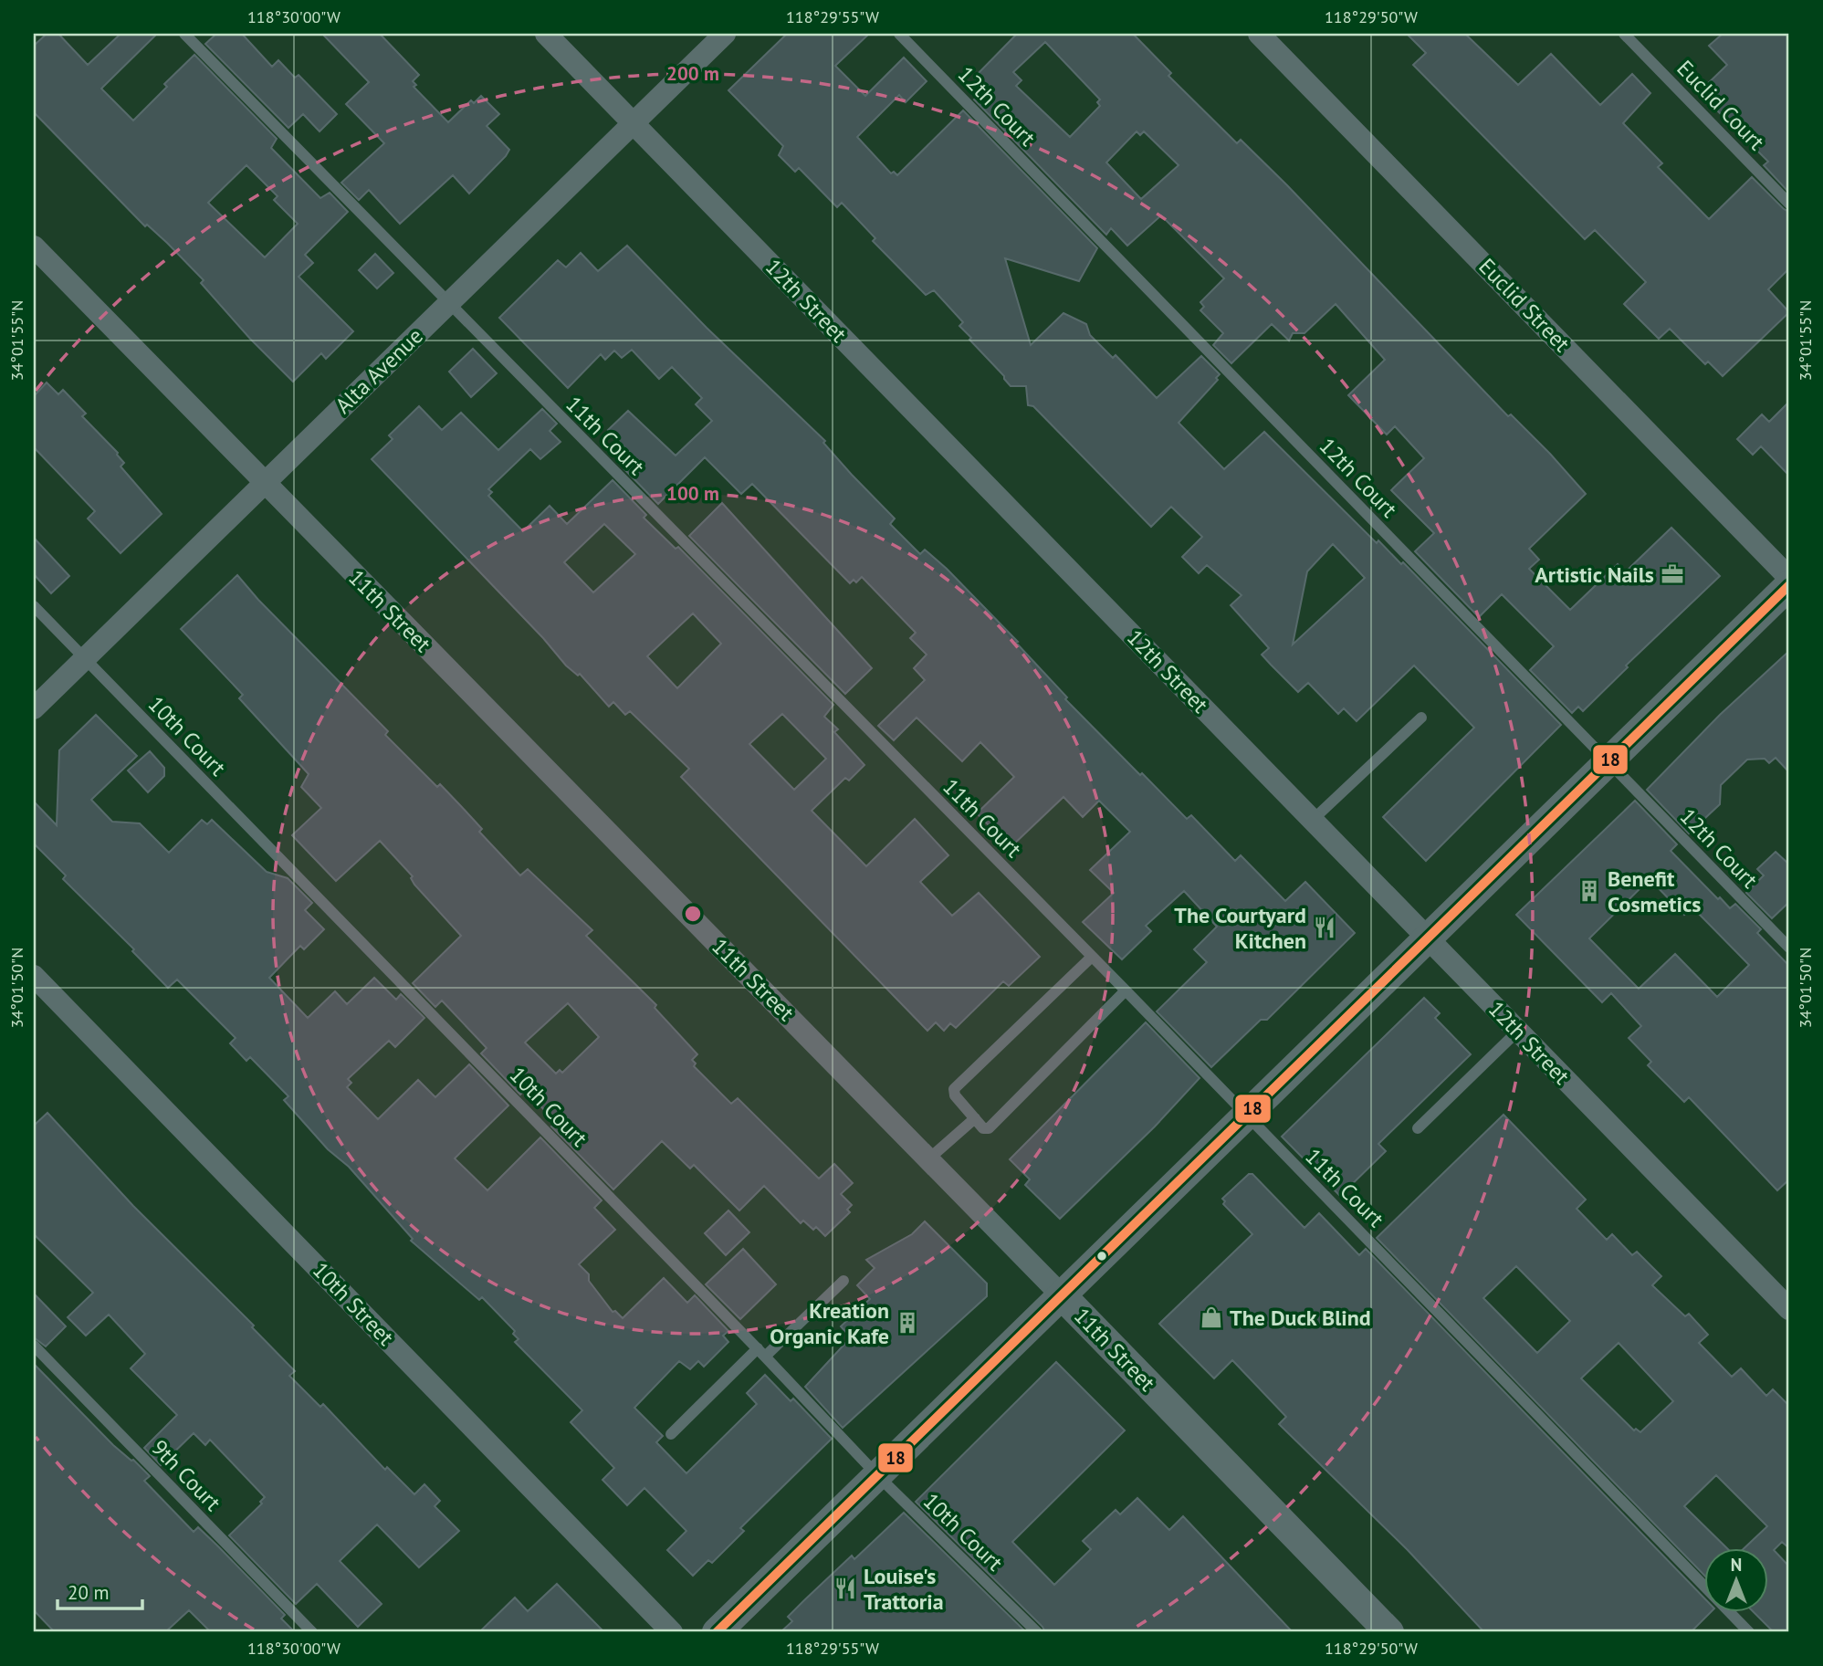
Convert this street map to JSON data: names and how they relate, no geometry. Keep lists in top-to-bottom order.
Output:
{
  "streets": {
    "street": [
      "12th Street",
      "Euclid Street",
      "Alta Avenue",
      "11th Street",
      "10th Street"
    ],
    "lane": [
      "Euclid Court",
      "12th Court",
      "11th Court",
      "10th Court",
      "9th Court"
    ]
  },
  "crossings": [
    ["12th Street", "Alta Avenue"],
    ["Alta Avenue", "11th Court"],
    ["Alta Avenue", "11th Street"],
    ["Alta Avenue", "10th Court"]
  ],
  "places": {
    "office": ["Artistic Nails"],
    "building": ["Benefit Cosmetics", "Kreation Organic Kafe"],
    "restaurant": ["The Courtyard Kitchen", "Louise's Trattoria"],
    "shop": ["The Duck Blind"]
  },
  "lines": ["transit line 18"],
  "scale_bar": "20 m",
  "north": "top",
  "coordinates": [
    "118°30'00\"W",
    "118°29'55\"W",
    "118°29'50\"W",
    "34°01'55\"N",
    "34°01'50\"N"
  ],
  "rings": ["200 m", "100 m"]
}
